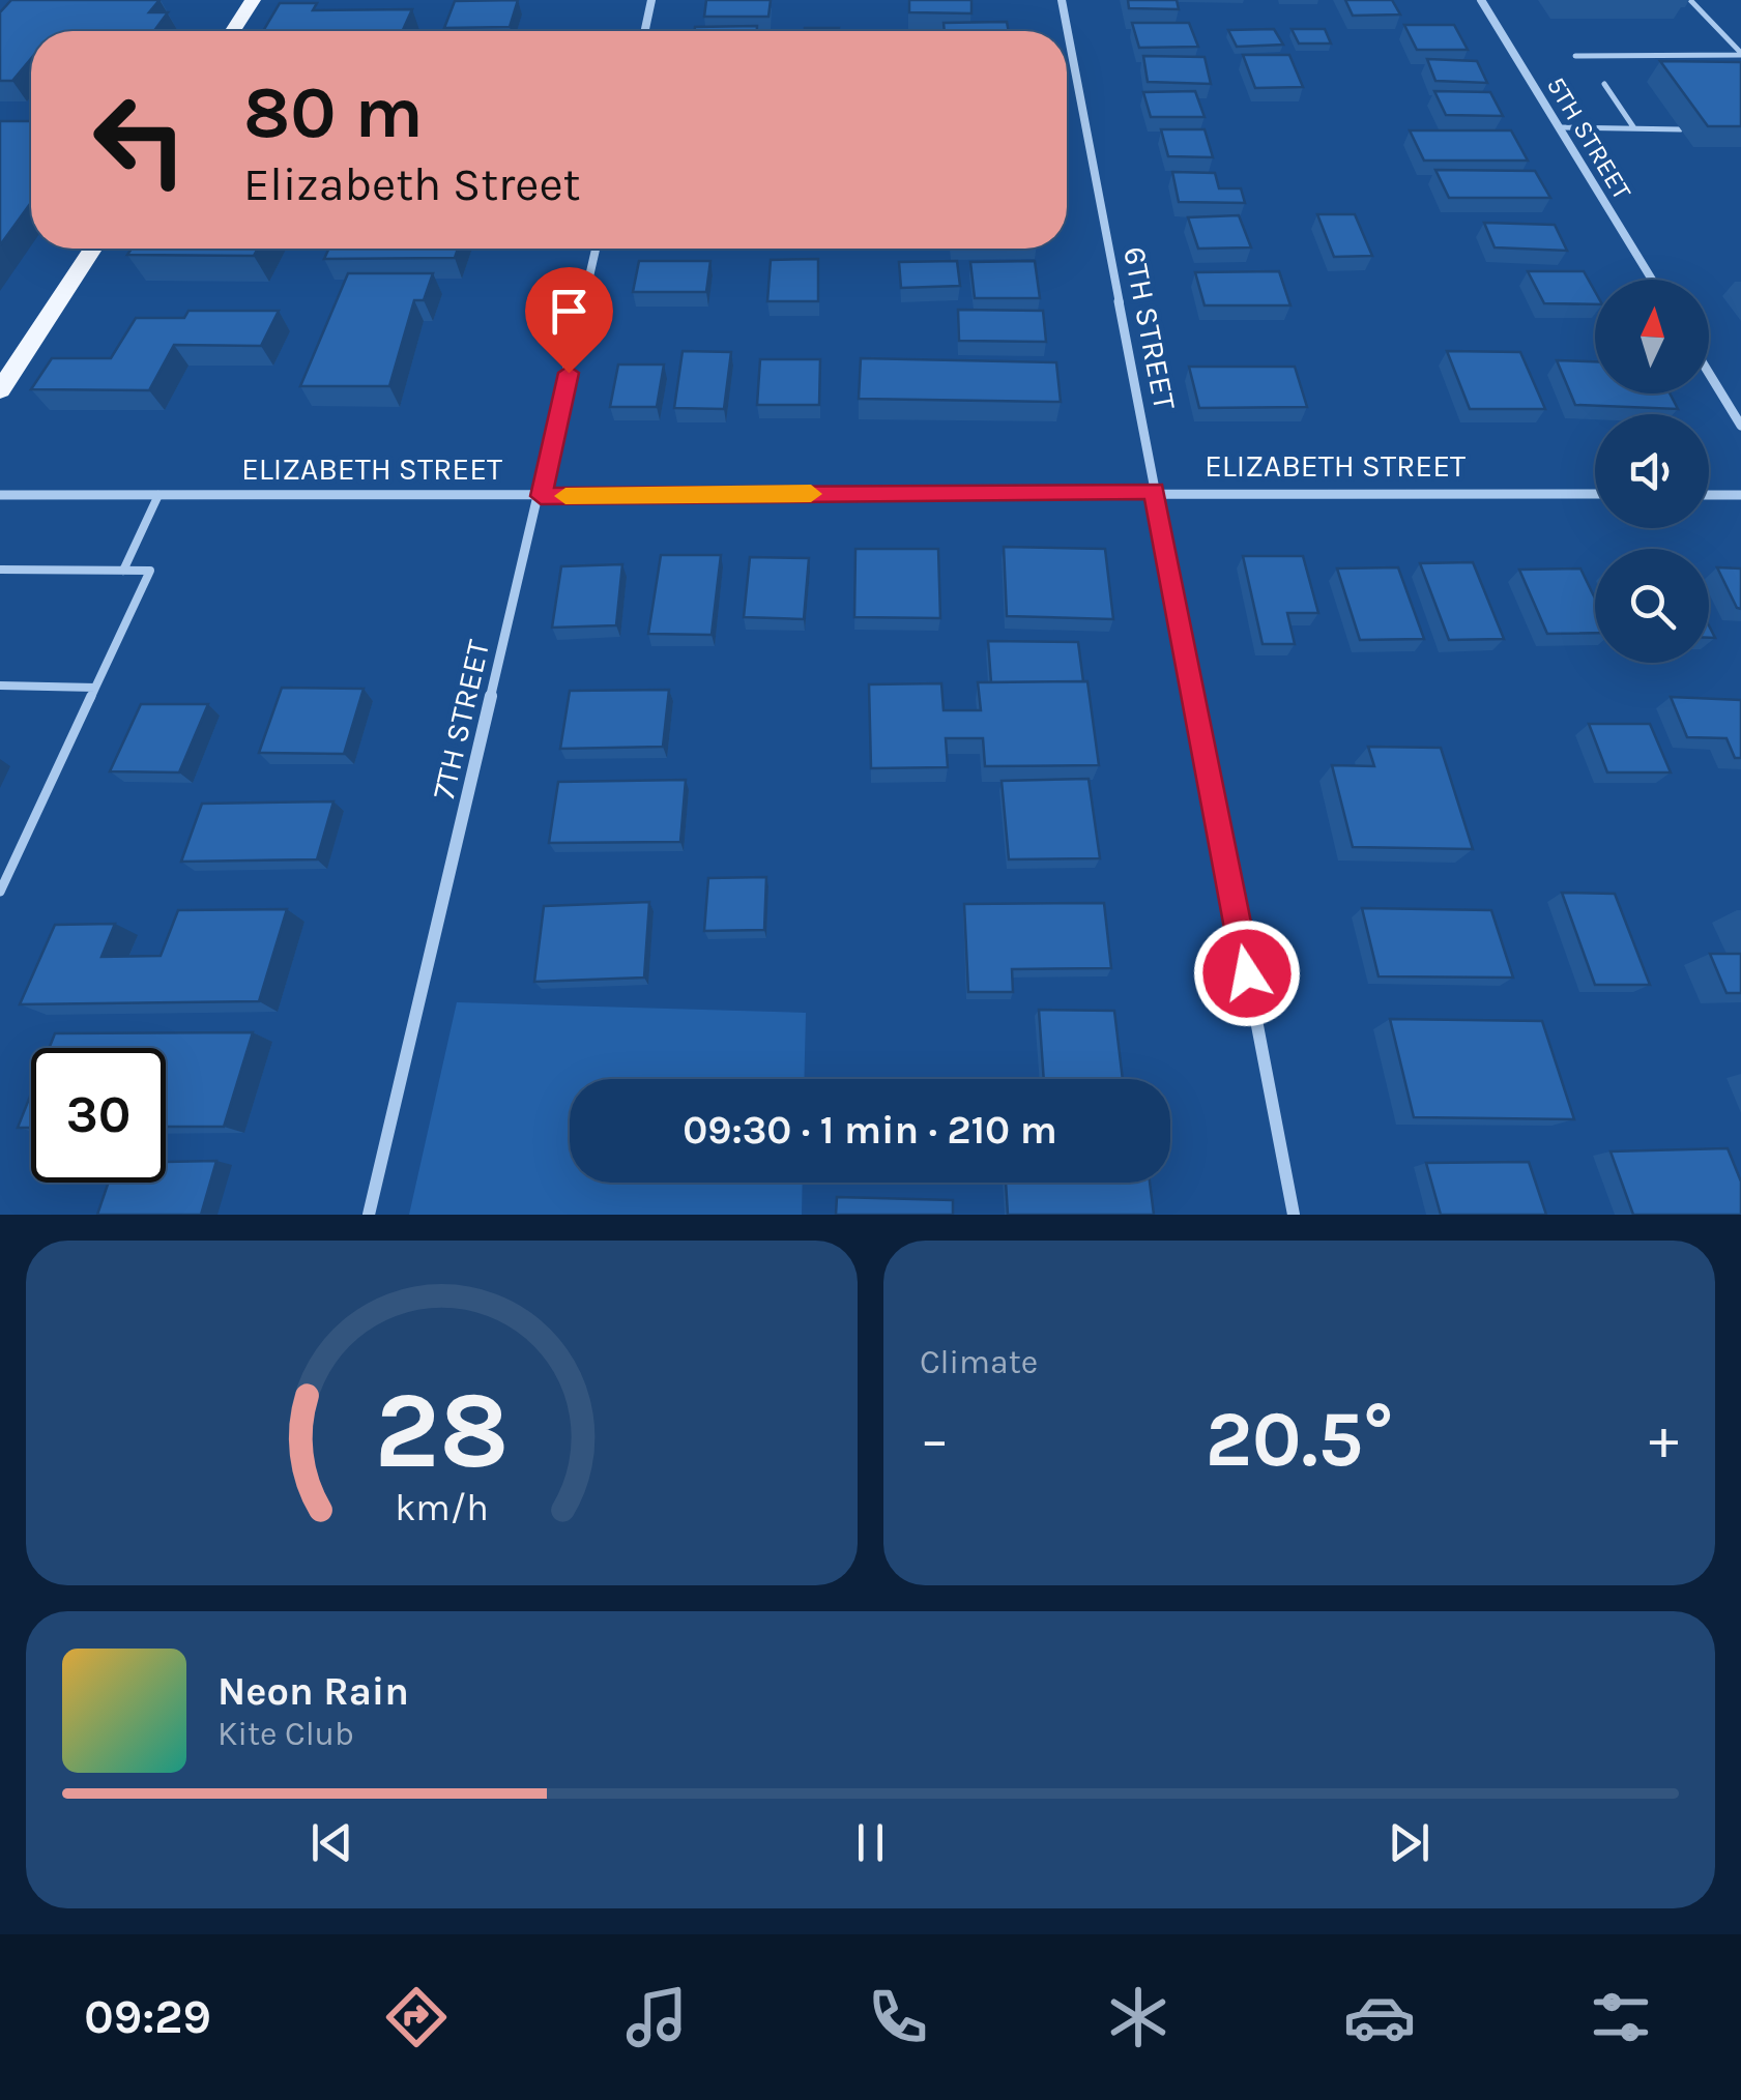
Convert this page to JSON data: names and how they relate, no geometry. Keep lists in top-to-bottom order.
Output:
{
  "streets": {
    "street": [
      "5TH STREET",
      "6TH STREET",
      "ELIZABETH STREET",
      "7TH STREET"
    ]
  },
  "crossings": [
    ["6TH STREET", "ELIZABETH STREET"],
    ["ELIZABETH STREET", "7TH STREET"]
  ],
  "north": "top",
  "page": {
    "turn": ["80 m", "Elizabeth Street"],
    "limit": "30",
    "trip": "09:30 · 1 min · 210 m",
    "tile": "Climate",
    "heat": ["−", "20.5°", "+"],
    "song": ["Neon Rain", "Kite Club"],
    "tabs": "09:29",
    "gauge": ["28", "km/h"]
  }
}
